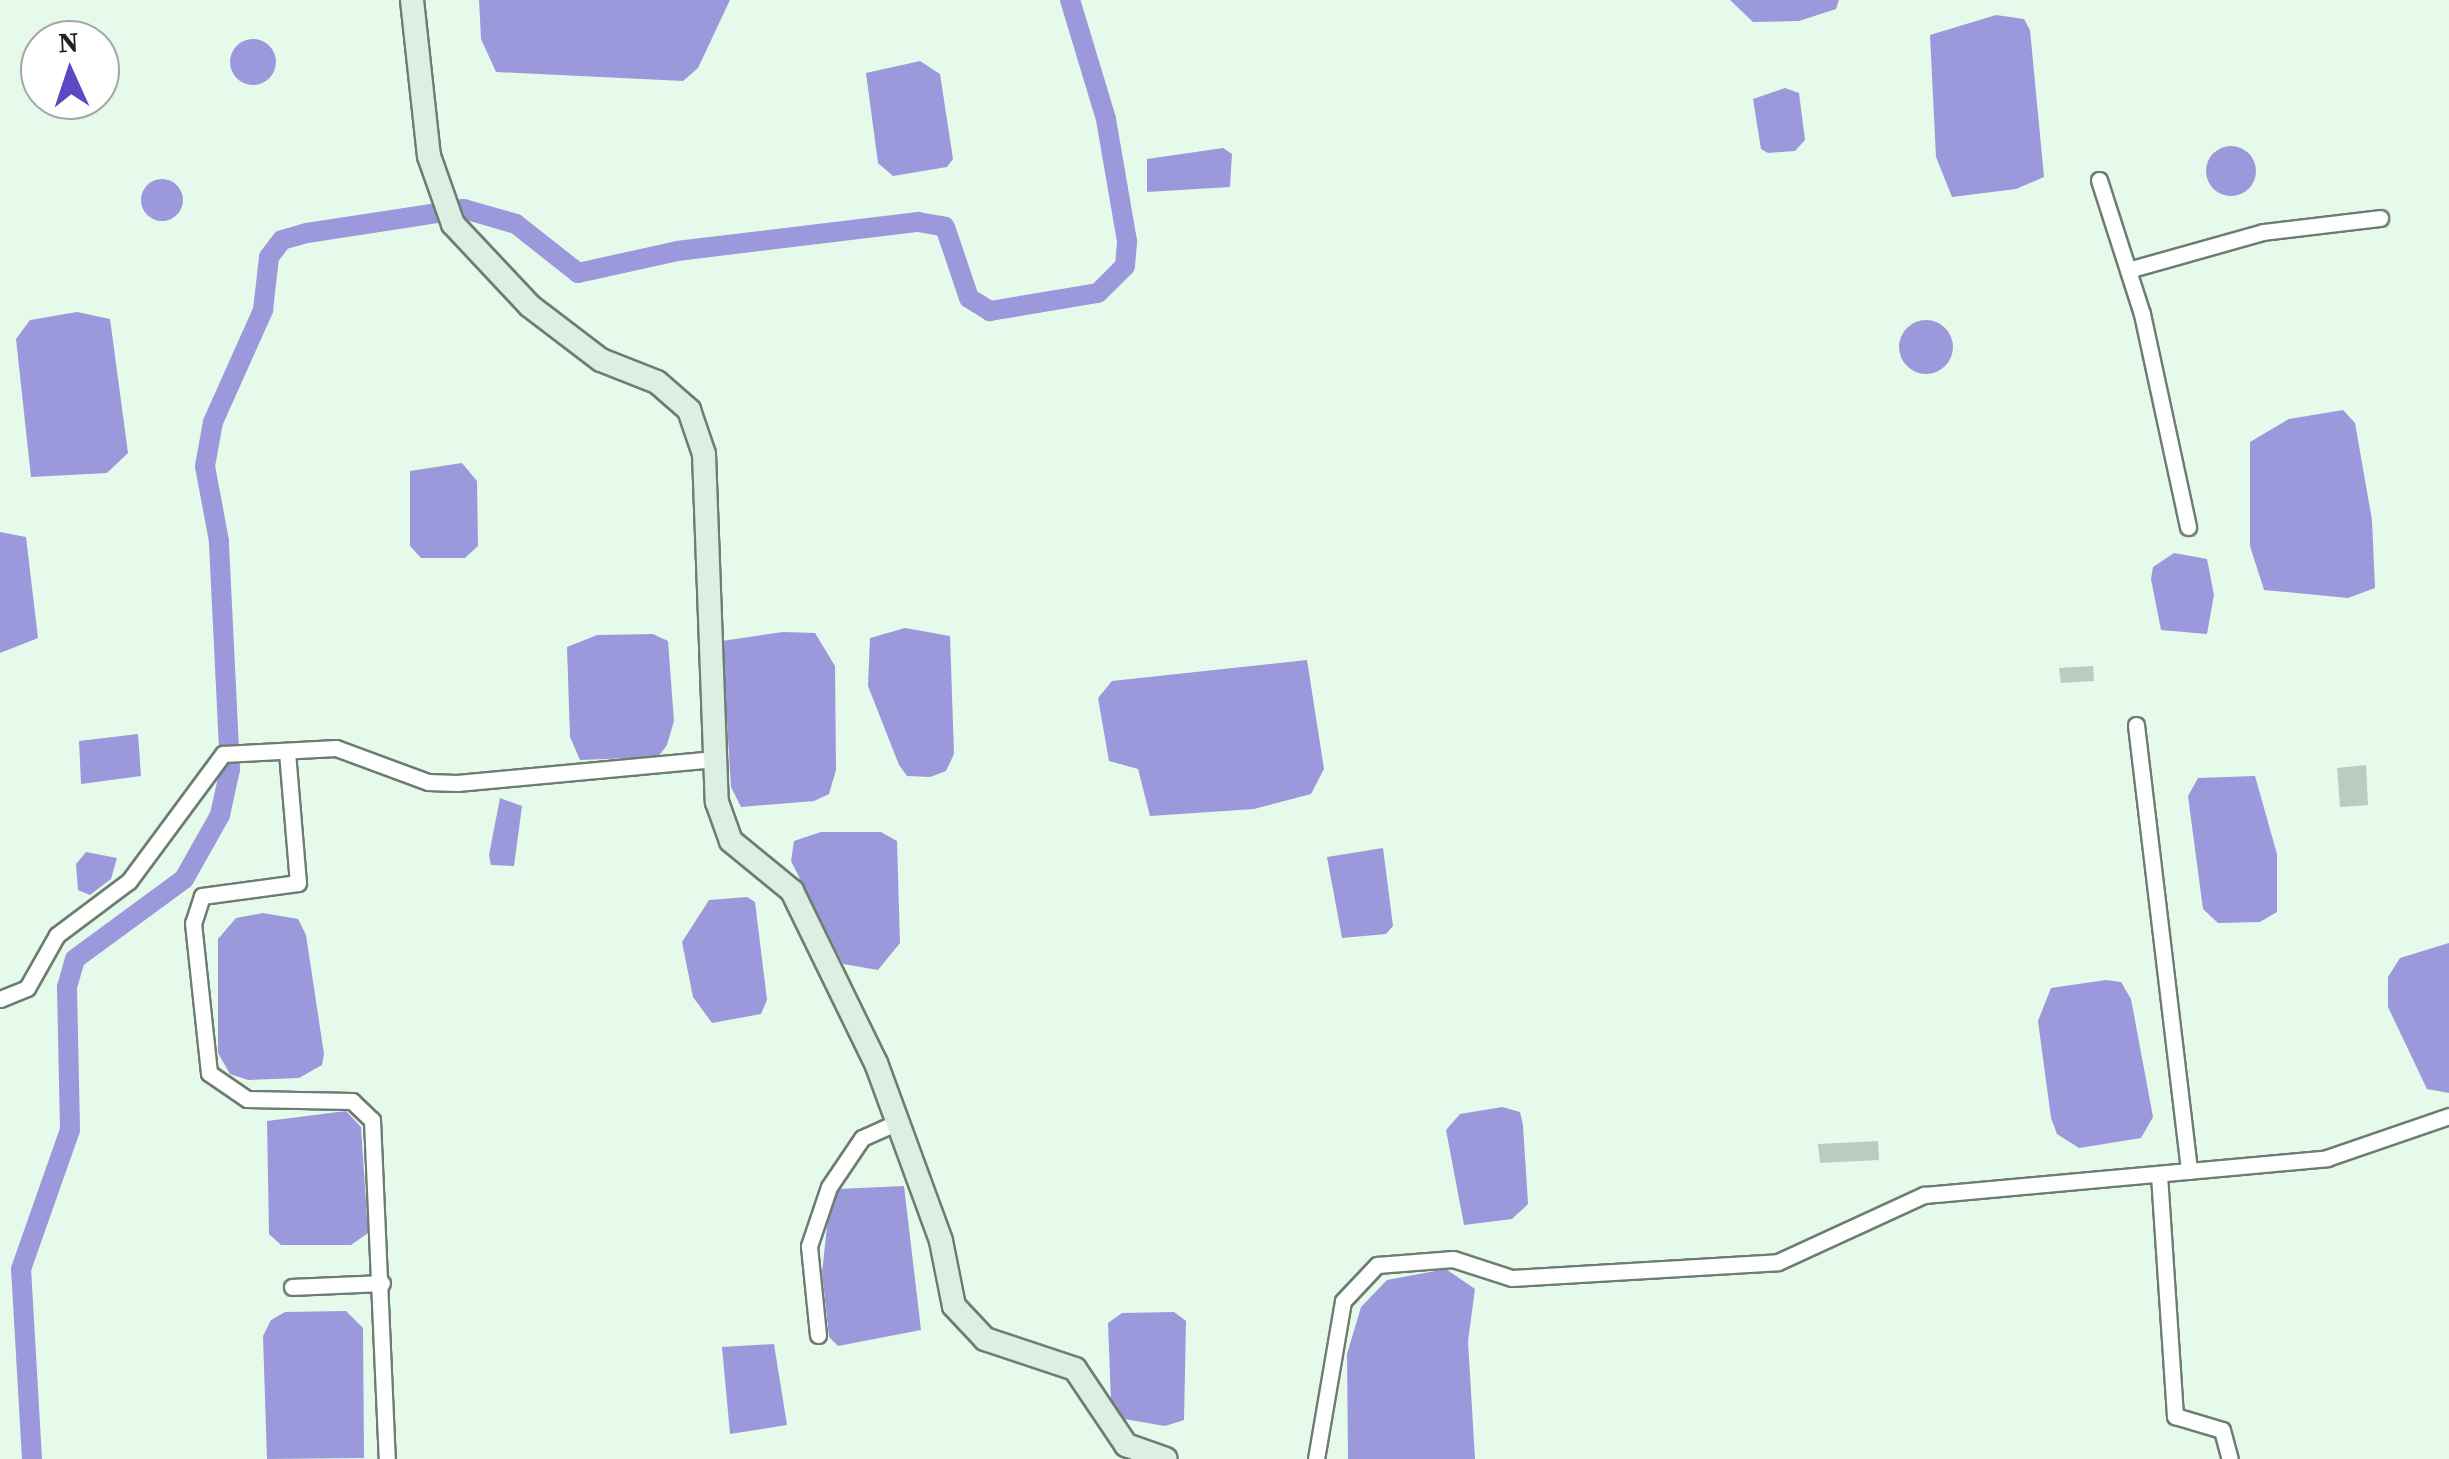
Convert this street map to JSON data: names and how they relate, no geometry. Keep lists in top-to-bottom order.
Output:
{
  "north": "top"
}
